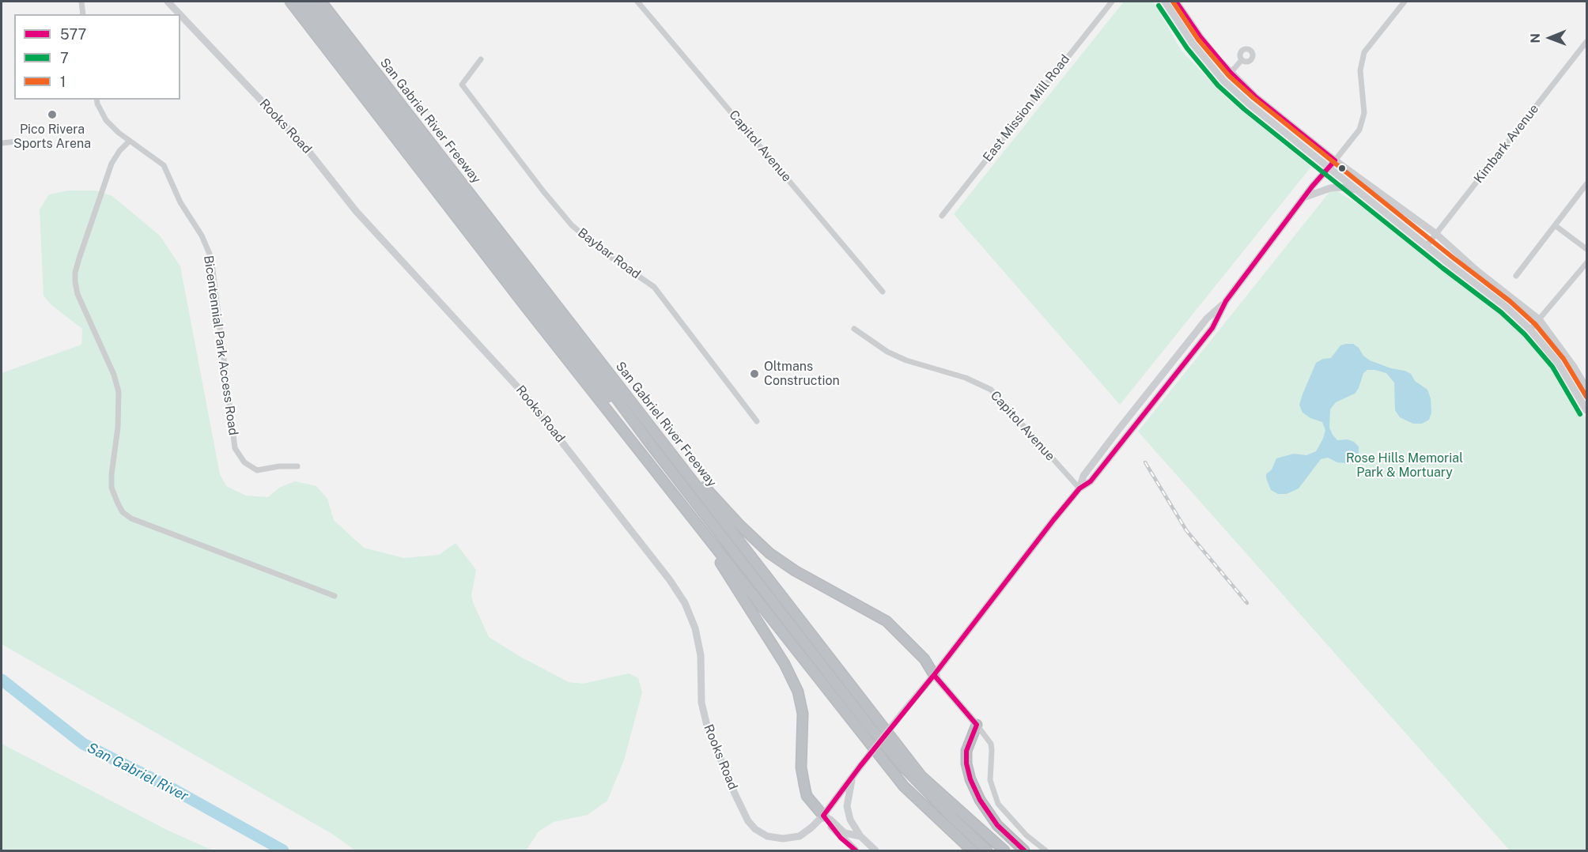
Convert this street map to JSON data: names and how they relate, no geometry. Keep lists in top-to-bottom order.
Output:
{
  "streets": {
    "highway": ["San Gabriel River Freeway"],
    "main road": ["Rooks Road"],
    "street": [
      "East Mission Mill Road",
      "Kimbark Avenue",
      "Capitol Avenue",
      "Baybar Road",
      "Bicentennial Park Access Road"
    ]
  },
  "crossings": [
    ["Rooks Road", "Capitol Avenue"]
  ],
  "water": ["San Gabriel River"],
  "parks": ["Rose Hills Memorial Park & Mortuary"],
  "places": ["Pico Rivera Sports Arena", "Oltmans Construction"],
  "lines": ["transit line 577", "transit line 1", "transit line 7"],
  "legend": ["577", "7", "1"],
  "north": "left"
}
